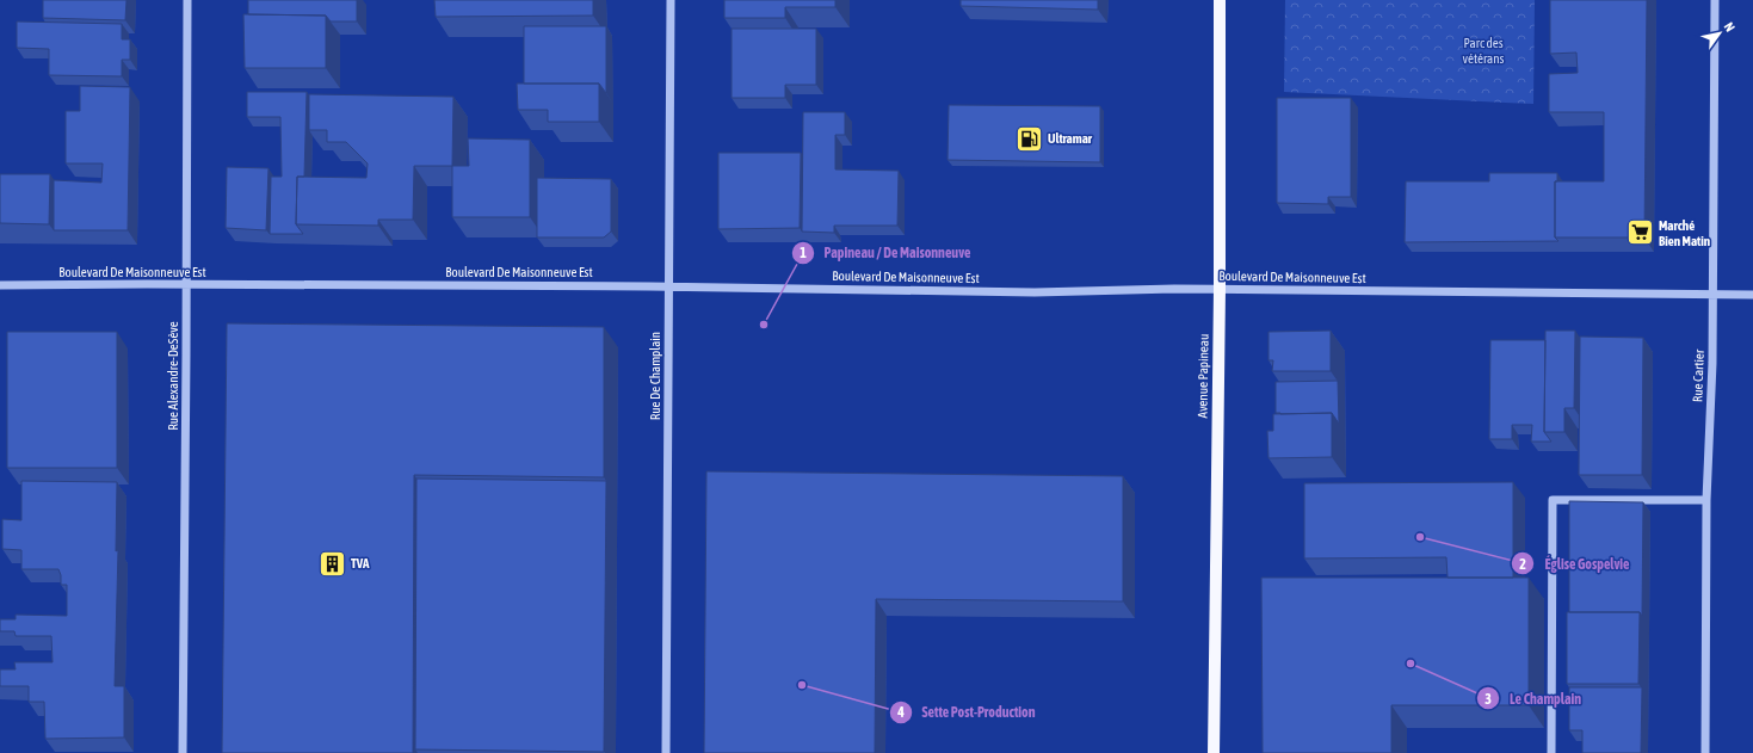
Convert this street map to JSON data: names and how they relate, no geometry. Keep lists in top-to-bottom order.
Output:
{
  "streets": {
    "main road": ["Avenue Papineau"],
    "street": [
      "Boulevard De Maisonneuve Est",
      "Rue Alexandre-DeSève",
      "Rue De Champlain",
      "Rue Cartier"
    ]
  },
  "crossings": [
    ["Boulevard De Maisonneuve Est", "Rue Alexandre-DeSève"],
    ["Boulevard De Maisonneuve Est", "Rue De Champlain"],
    ["Boulevard De Maisonneuve Est", "Avenue Papineau"],
    ["Boulevard De Maisonneuve Est", "Rue Cartier"]
  ],
  "parks": ["Parc des vétérans"],
  "places": {
    "fuel station": ["Ultramar"],
    "supermarket": ["Marché Bien Matin"],
    "other": [
      "Papineau / De Maisonneuve",
      "Église Gospelvie",
      "Le Champlain",
      "Sette Post-Production"
    ],
    "building": ["TVA"]
  },
  "north": "top right"
}
